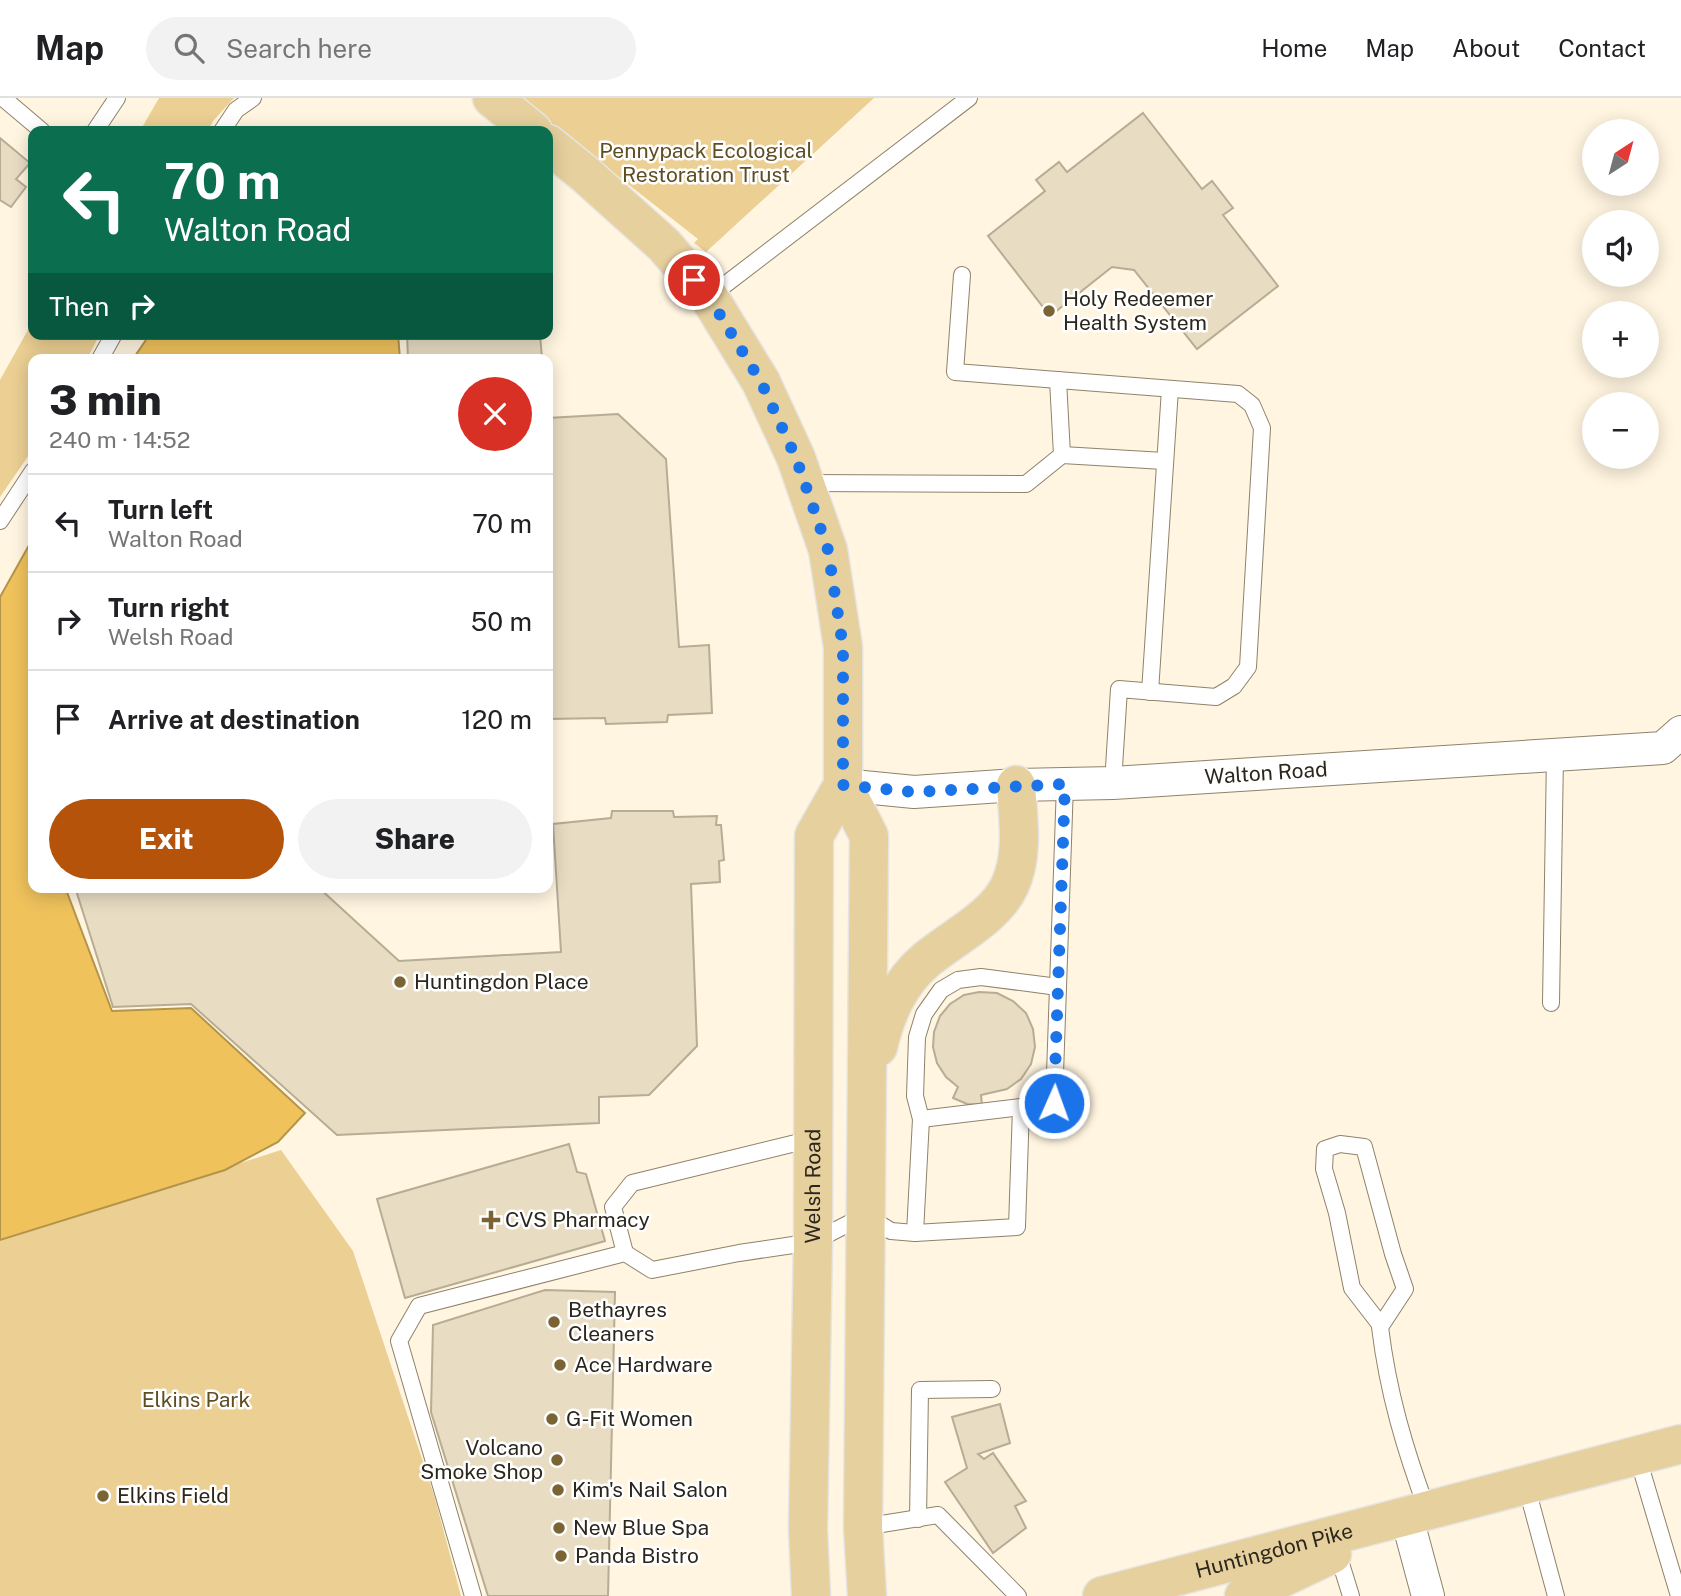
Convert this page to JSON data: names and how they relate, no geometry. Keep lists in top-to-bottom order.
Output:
{
  "streets": {
    "main road": ["Welsh Road", "Huntingdon Pike"],
    "street": ["Walton Road"]
  },
  "crossings": [
    ["Walton Road", "Welsh Road"]
  ],
  "parks": ["Pennypack Ecological Restoration Trust", "Elkins Park"],
  "places": {
    "other": [
      "Holy Redeemer Health System",
      "Huntingdon Place",
      "Bethayres Cleaners",
      "Ace Hardware",
      "G-Fit Women",
      "Volcano Smoke Shop",
      "Kim's Nail Salon",
      "Elkins Field",
      "New Blue Spa",
      "Panda Bistro"
    ],
    "health": ["CVS Pharmacy"]
  },
  "north": "top right",
  "page": {
    "header": "Map",
    "search": "Search here",
    "nav": [
      "Home",
      "Map",
      "About",
      "Contact"
    ],
    "map_buttons": ["+", "−"],
    "turn": ["70 m", "Walton Road"],
    "then": "Then",
    "heading": ["3 min", "240 m · 14:52"],
    "list": [
      {
        "name": "Turn left",
        "note": "Walton Road",
        "value": "70 m"
      },
      {
        "name": "Turn right",
        "note": "Welsh Road",
        "value": "50 m"
      },
      {
        "name": "Arrive at destination",
        "value": "120 m"
      }
    ],
    "buttons": ["Exit", "Share"]
  }
}
